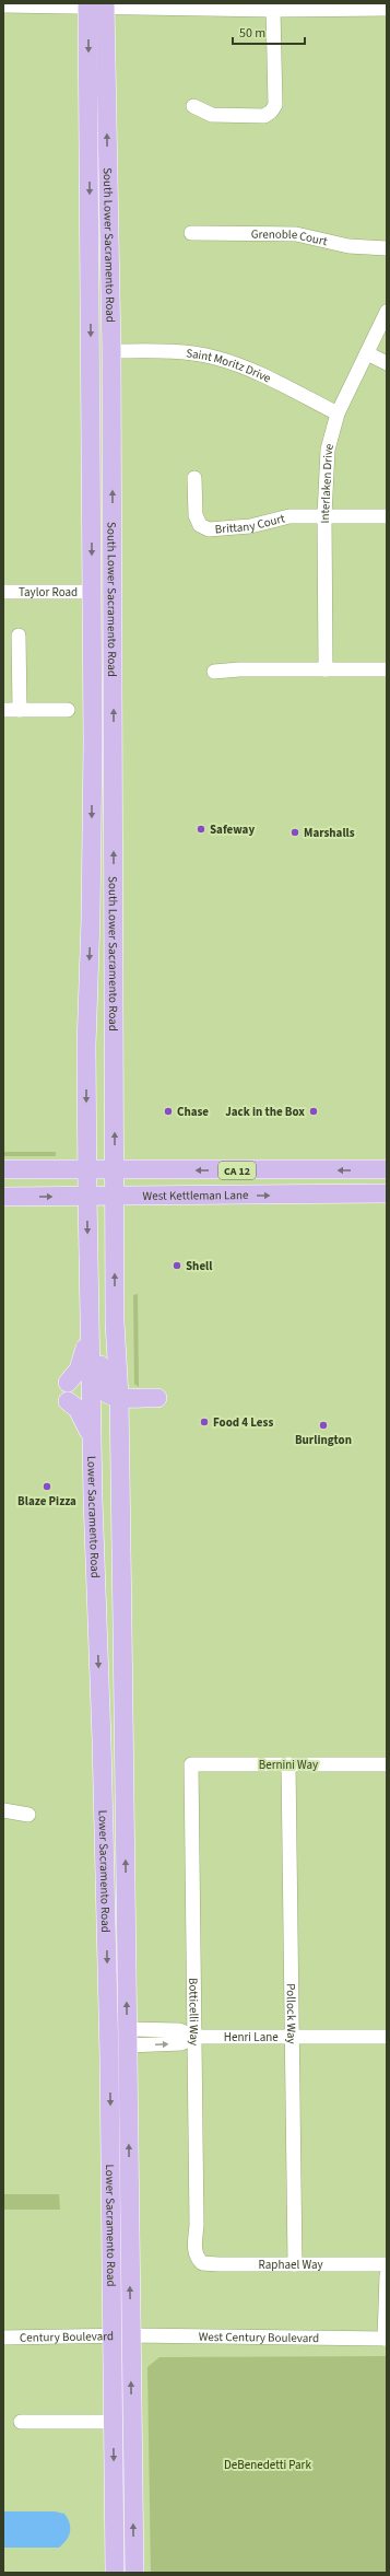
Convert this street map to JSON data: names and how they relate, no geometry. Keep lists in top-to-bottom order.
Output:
{
  "streets": {
    "main road": [
      "South Lower Sacramento Road",
      "CA 12",
      "West Kettleman Lane",
      "Lower Sacramento Road"
    ],
    "street": [
      "Grenoble Court",
      "Saint Moritz Drive",
      "Interlaken Drive",
      "Brittany Court",
      "Taylor Road",
      "Bernini Way",
      "Botticelli Way",
      "Pollock Way",
      "Henri Lane",
      "Raphael Way",
      "Century Boulevard",
      "West Century Boulevard"
    ]
  },
  "crossings": [
    ["South Lower Sacramento Road", "Saint Moritz Drive"],
    ["South Lower Sacramento Road", "Taylor Road"],
    ["South Lower Sacramento Road", "West Kettleman Lane"],
    ["South Lower Sacramento Road", "Lower Sacramento Road"],
    ["Saint Moritz Drive", "Interlaken Drive"],
    ["Interlaken Drive", "Brittany Court"],
    ["West Kettleman Lane", "Lower Sacramento Road"],
    ["Lower Sacramento Road", "Henri Lane"],
    ["Lower Sacramento Road", "Century Boulevard"],
    ["Lower Sacramento Road", "West Century Boulevard"],
    ["Bernini Way", "Botticelli Way"],
    ["Bernini Way", "Pollock Way"],
    ["Botticelli Way", "Henri Lane"],
    ["Botticelli Way", "Raphael Way"],
    ["Pollock Way", "Henri Lane"],
    ["Pollock Way", "Raphael Way"],
    ["Century Boulevard", "West Century Boulevard"]
  ],
  "parks": ["DeBenedetti Park"],
  "places": [
    "Safeway",
    "Marshalls",
    "Chase",
    "Jack in the Box",
    "Shell",
    "Food 4 Less",
    "Burlington",
    "Blaze Pizza"
  ],
  "scale_bar": "50 m"
}
